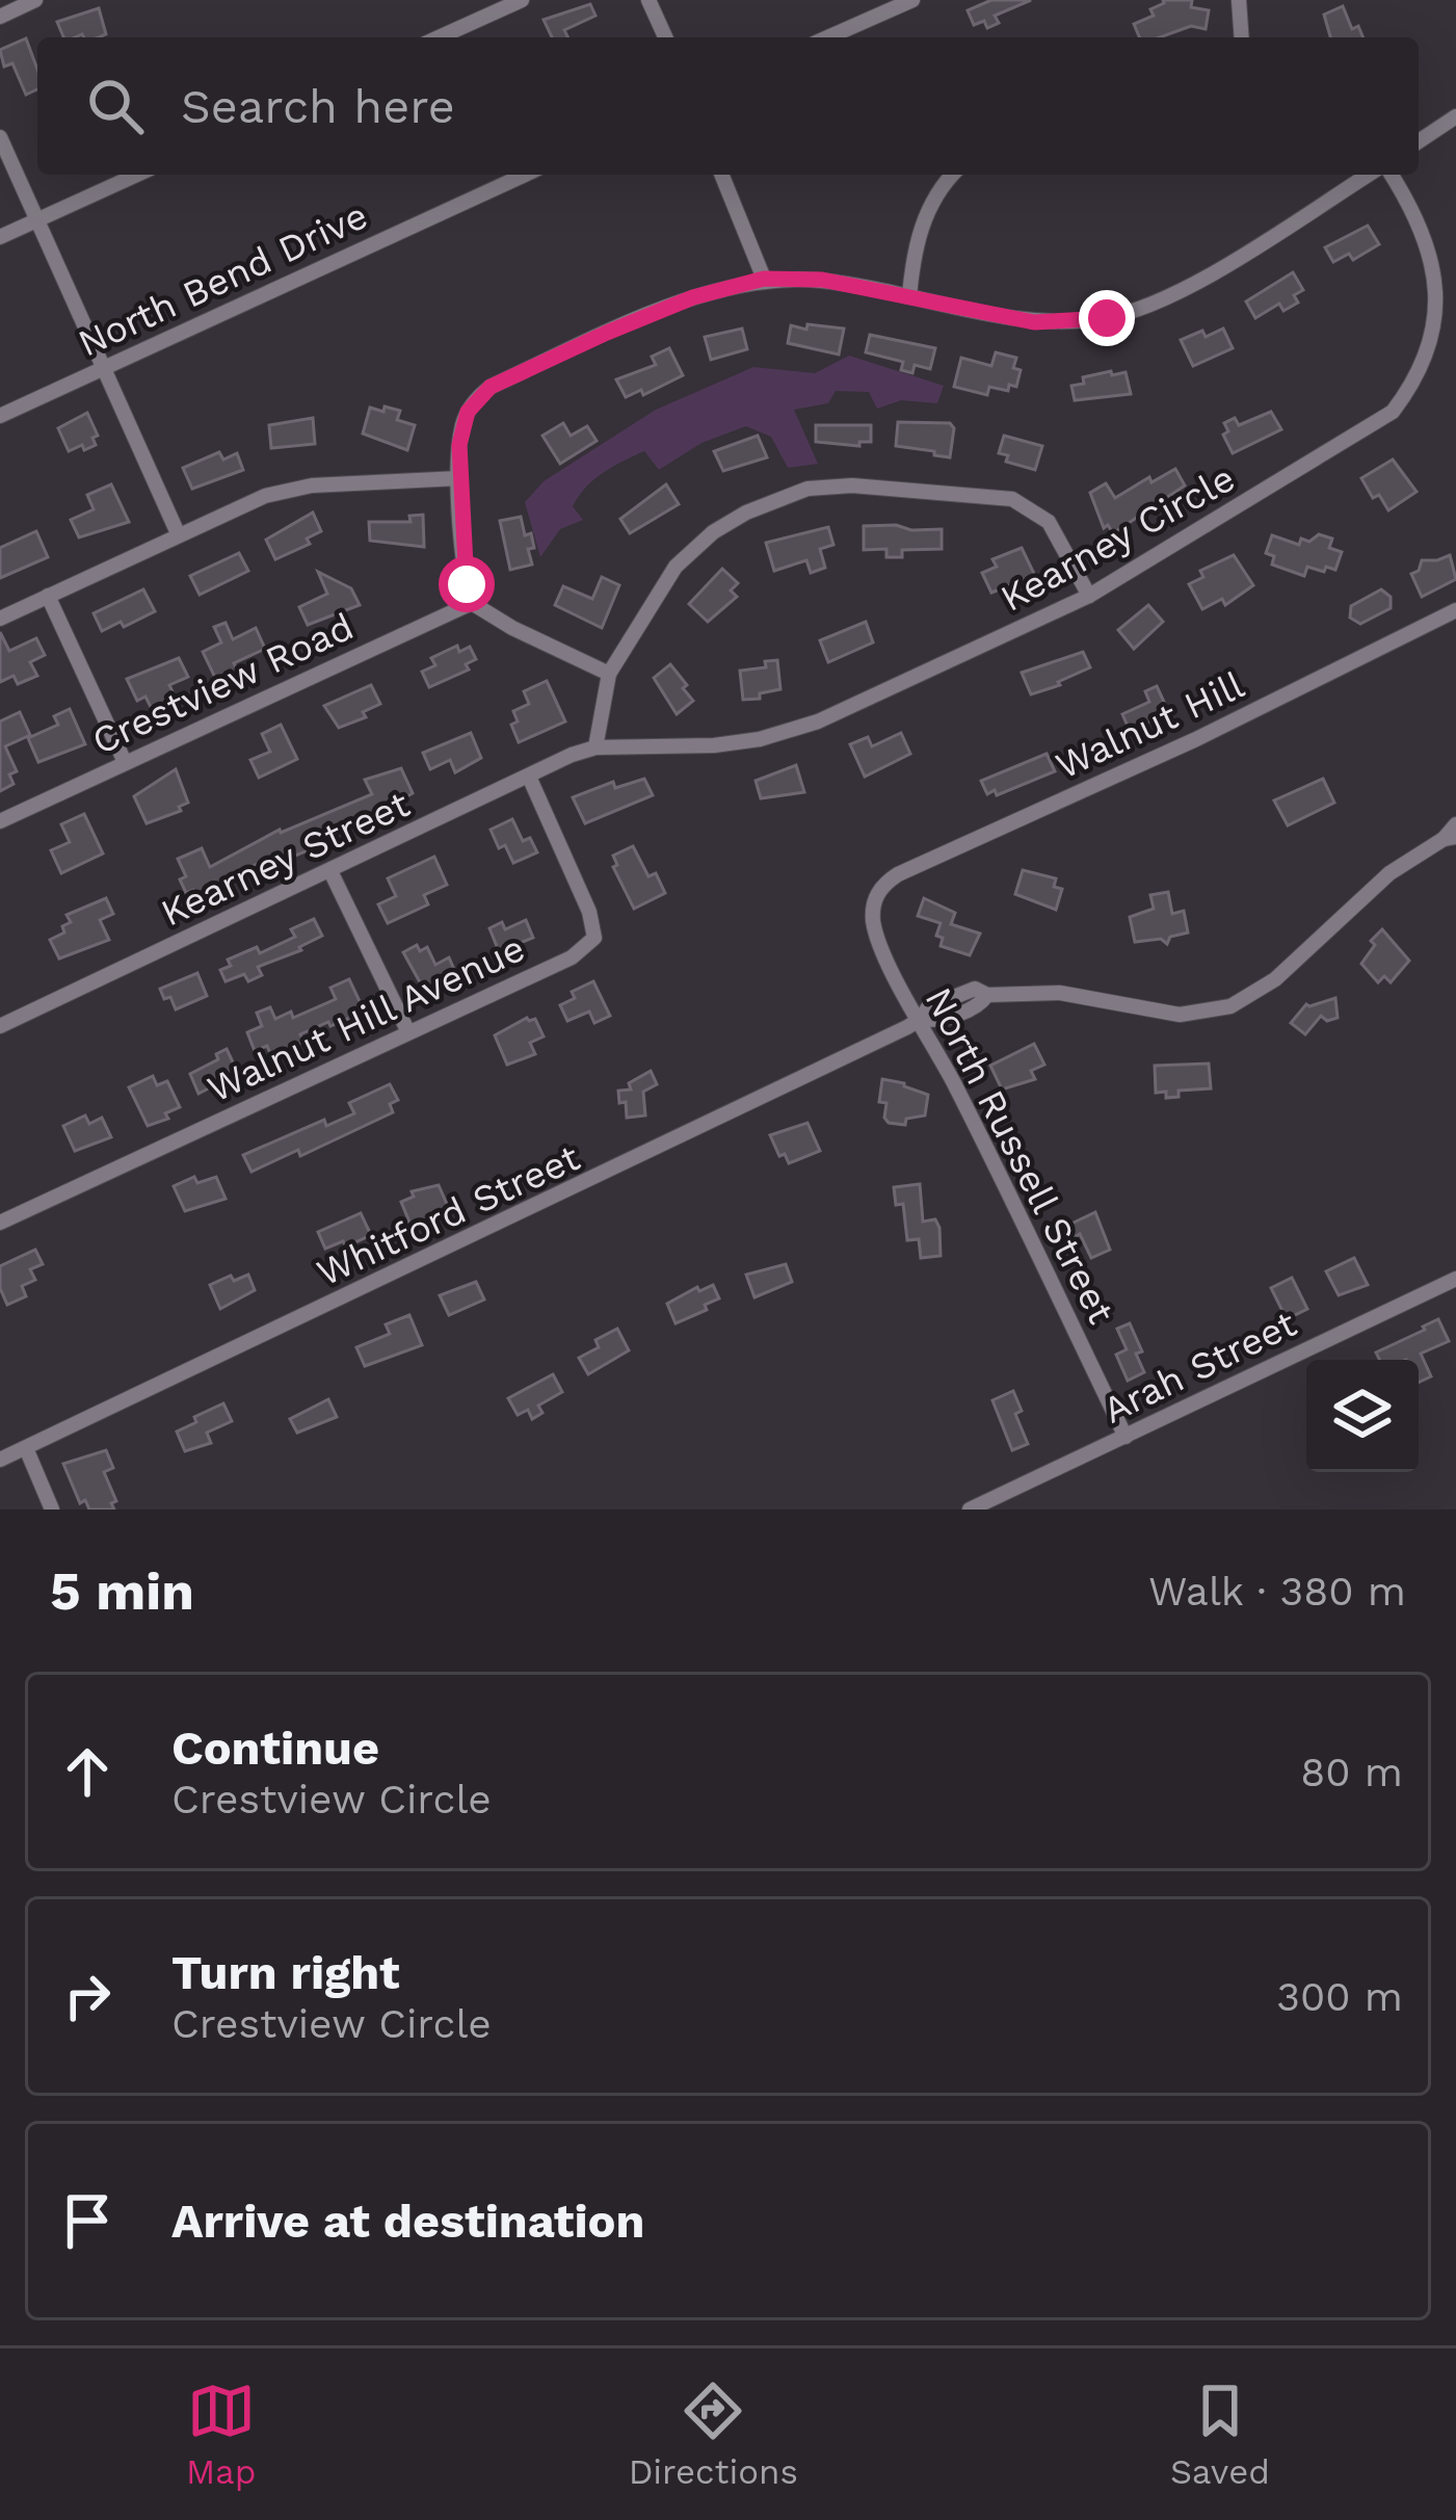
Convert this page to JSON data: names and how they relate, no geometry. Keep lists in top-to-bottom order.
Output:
{
  "streets": {
    "street": [
      "North Bend Drive",
      "Kearney Circle",
      "Crestview Road",
      "Walnut Hill",
      "Kearney Street",
      "Walnut Hill Avenue",
      "North Russell Street",
      "Whitford Street",
      "Arah Street"
    ]
  },
  "crossings": [
    ["Kearney Circle", "Kearney Street"],
    ["Walnut Hill", "North Russell Street"],
    ["Kearney Street", "Walnut Hill Avenue"],
    ["North Russell Street", "Whitford Street"],
    ["North Russell Street", "Arah Street"]
  ],
  "page": {
    "search": "Search here",
    "heading": ["5 min", "Walk · 380 m"],
    "list": [
      ["Continue", "Crestview Circle", "80 m"],
      ["Turn right", "Crestview Circle", "300 m"],
      "Arrive at destination"
    ],
    "nav": ["Map", "Directions", "Saved"]
  }
}
